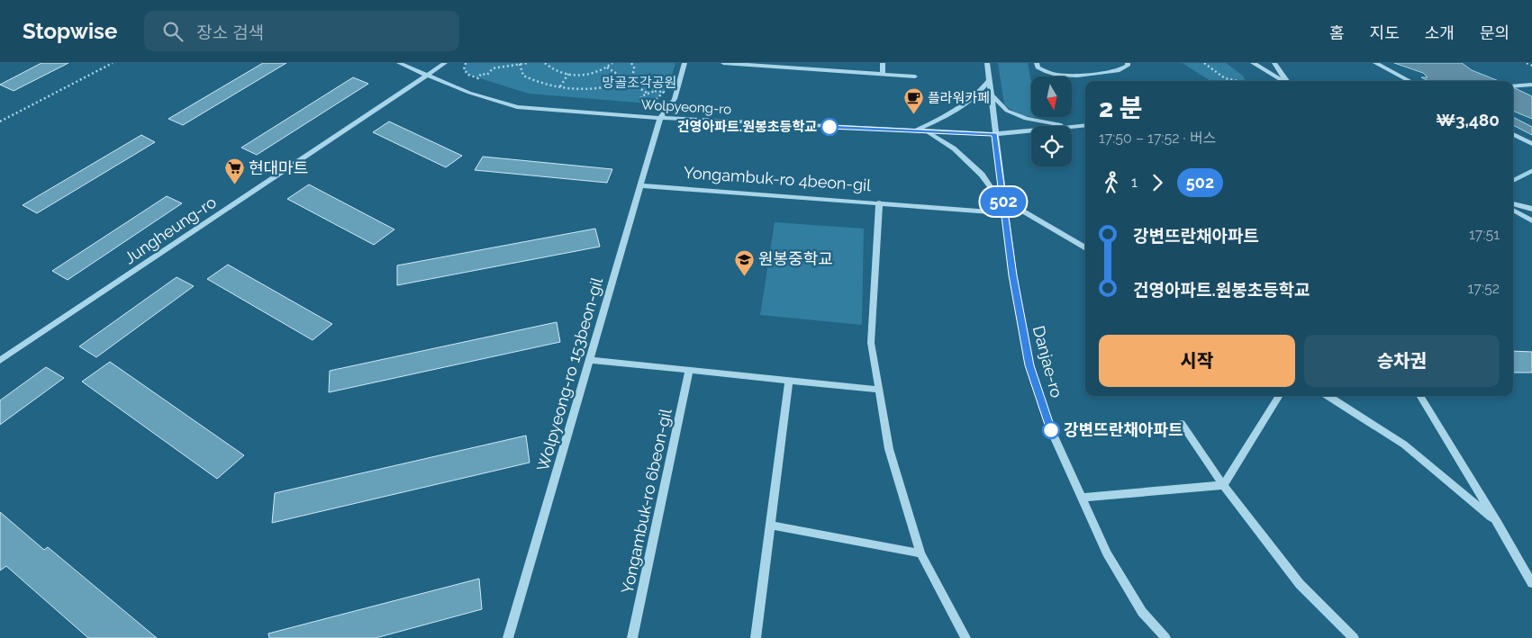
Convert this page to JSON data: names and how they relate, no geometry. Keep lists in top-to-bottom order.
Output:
{
  "streets": {
    "street": [
      "Wolpyeong-ro",
      "Yongambuk-ro 4beon-gil",
      "Jungheung-ro",
      "Danjae-ro",
      "Wolpyeong-ro 153beon-gil",
      "Yongambuk-ro 6beon-gil"
    ]
  },
  "crossings": [
    ["Wolpyeong-ro", "Jungheung-ro"],
    ["Wolpyeong-ro", "Danjae-ro"],
    ["Wolpyeong-ro", "Wolpyeong-ro 153beon-gil"],
    ["Yongambuk-ro 4beon-gil", "Wolpyeong-ro 153beon-gil"]
  ],
  "parks": ["망골조각공원"],
  "places": {
    "cafe": ["플라워카페"],
    "other": ["건영아파트.원봉초등학교", "강변뜨란채아파트"],
    "supermarket": ["현대마트"],
    "school or university": ["원봉중학교"]
  },
  "lines": ["bus line 502"],
  "north": "bottom",
  "page": {
    "header": "Stopwise",
    "search": "장소 검색",
    "nav": [
      "홈",
      "지도",
      "소개",
      "문의"
    ],
    "on_map": "502",
    "heading": ["2 분", "17:50 – 17:52 · 버스", "₩3,480"],
    "legs": ["1", "502"],
    "list": [
      {
        "name": "강변뜨란채아파트",
        "value": "17:51"
      },
      {
        "name": "건영아파트.원봉초등학교",
        "value": "17:52"
      }
    ],
    "buttons": ["시작", "승차권"]
  }
}
